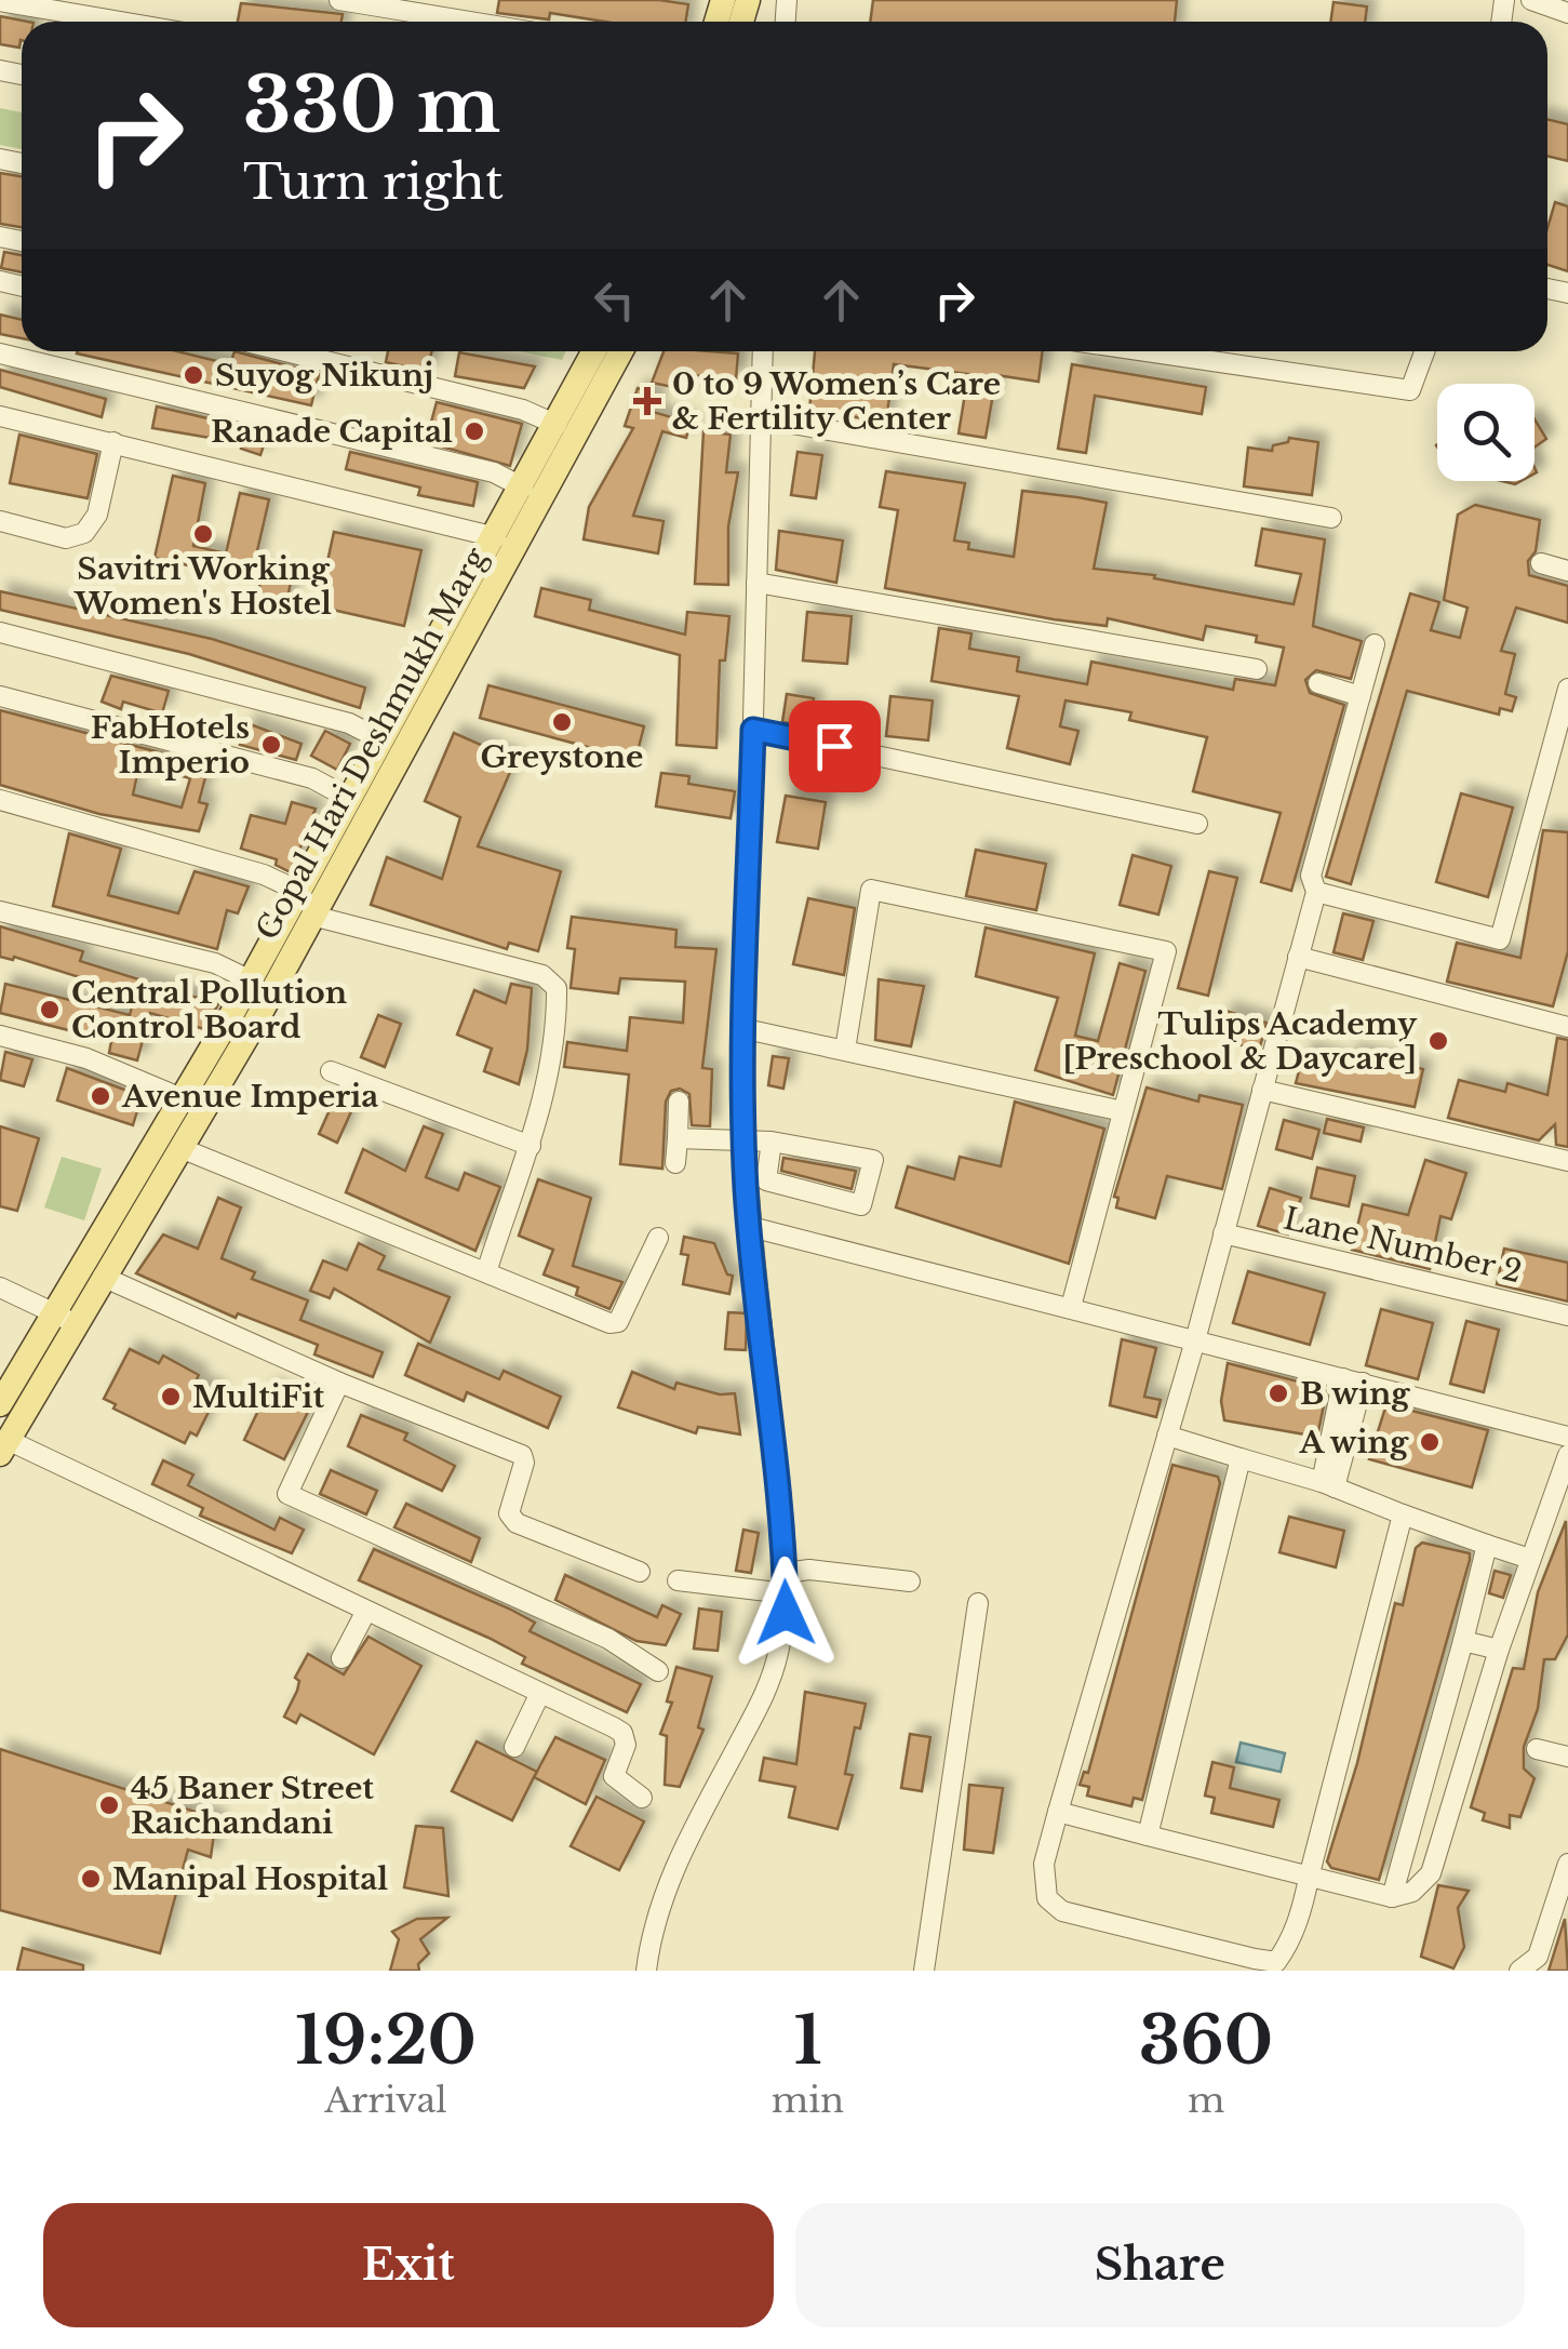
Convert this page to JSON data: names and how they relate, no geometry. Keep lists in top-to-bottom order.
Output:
{
  "streets": {
    "main road": ["Gopal Hari Deshmukh Marg"],
    "street": ["Lane Number 2"]
  },
  "places": {
    "other": [
      "Suyog Nikunj",
      "Ranade Capital",
      "Savitri Working Women's Hostel",
      "Greystone",
      "FabHotels Imperio",
      "Central Pollution Control Board",
      "Tulips Academy [Preschool & Daycare]",
      "Avenue Imperia",
      "B wing",
      "MultiFit",
      "A wing",
      "45 Baner Street Raichandani",
      "Manipal Hospital"
    ],
    "health": ["0 to 9 Women’s Care & Fertility Center"]
  },
  "page": {
    "turn": ["330 m", "Turn right"],
    "eta": [
      "19:20",
      "Arrival",
      "1",
      "min",
      "360",
      "m"
    ],
    "buttons": ["Exit", "Share"]
  }
}
